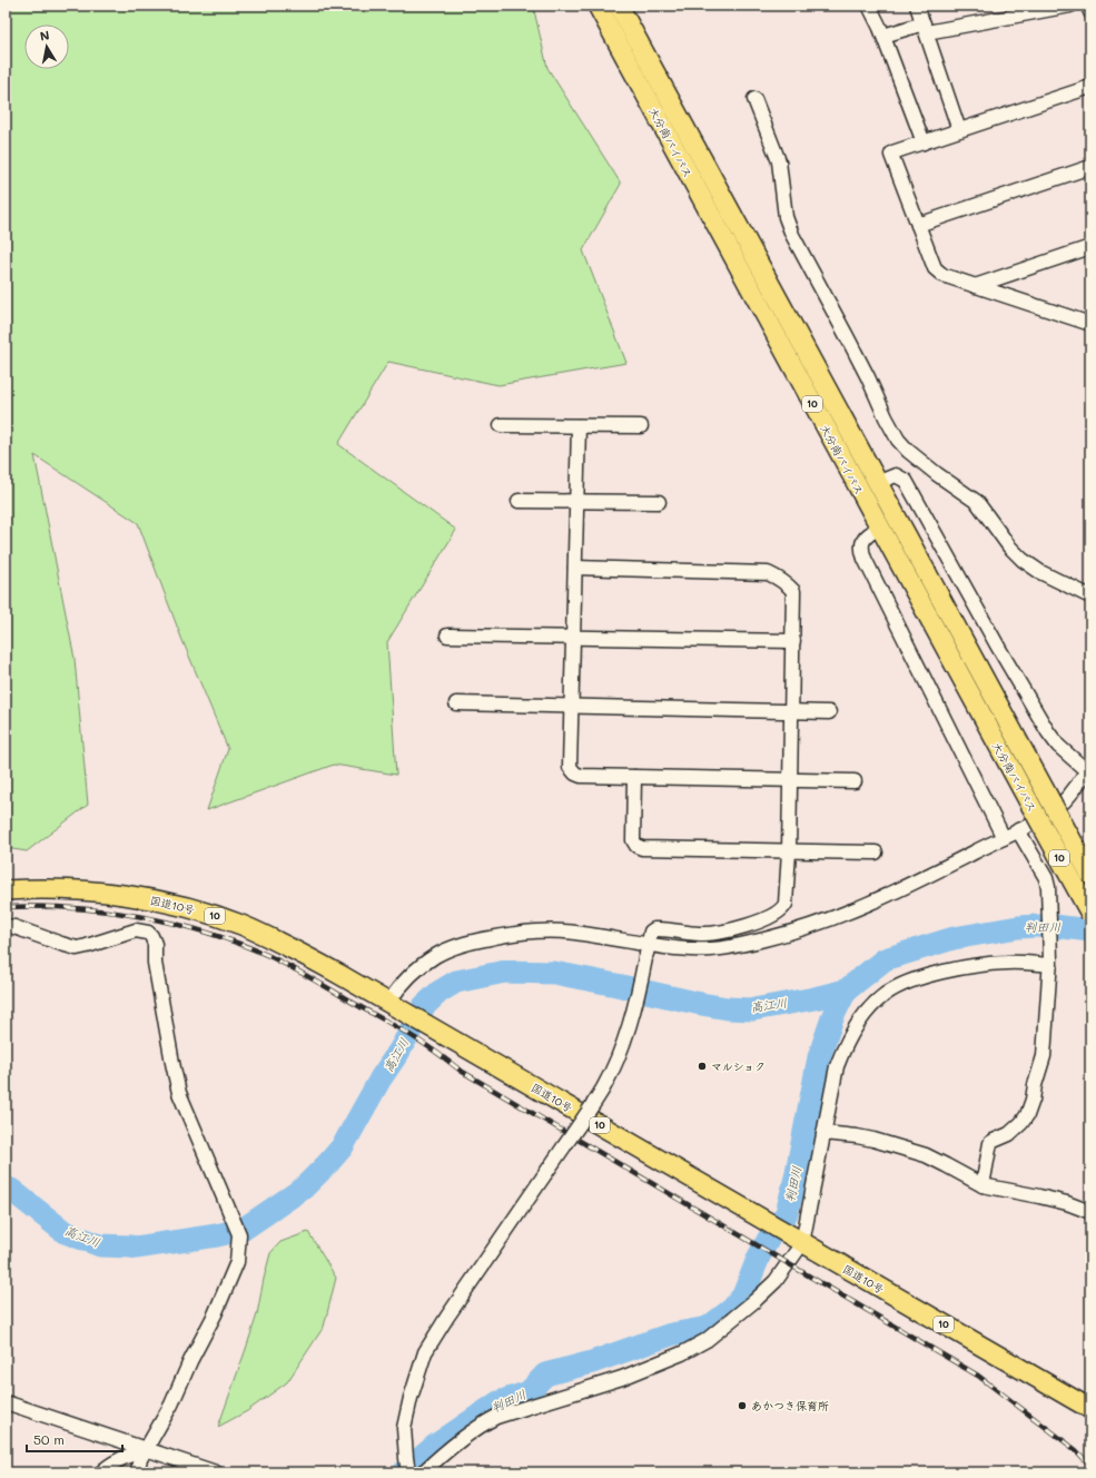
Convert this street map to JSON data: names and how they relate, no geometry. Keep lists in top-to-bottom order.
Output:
{
  "streets": {
    "highway": ["大分南バイパス", "10", "国道10号"]
  },
  "water": ["判田川", "高江川"],
  "places": ["マルショク", "あかつき保育所"],
  "scale_bar": "50 m",
  "north": "top"
}
